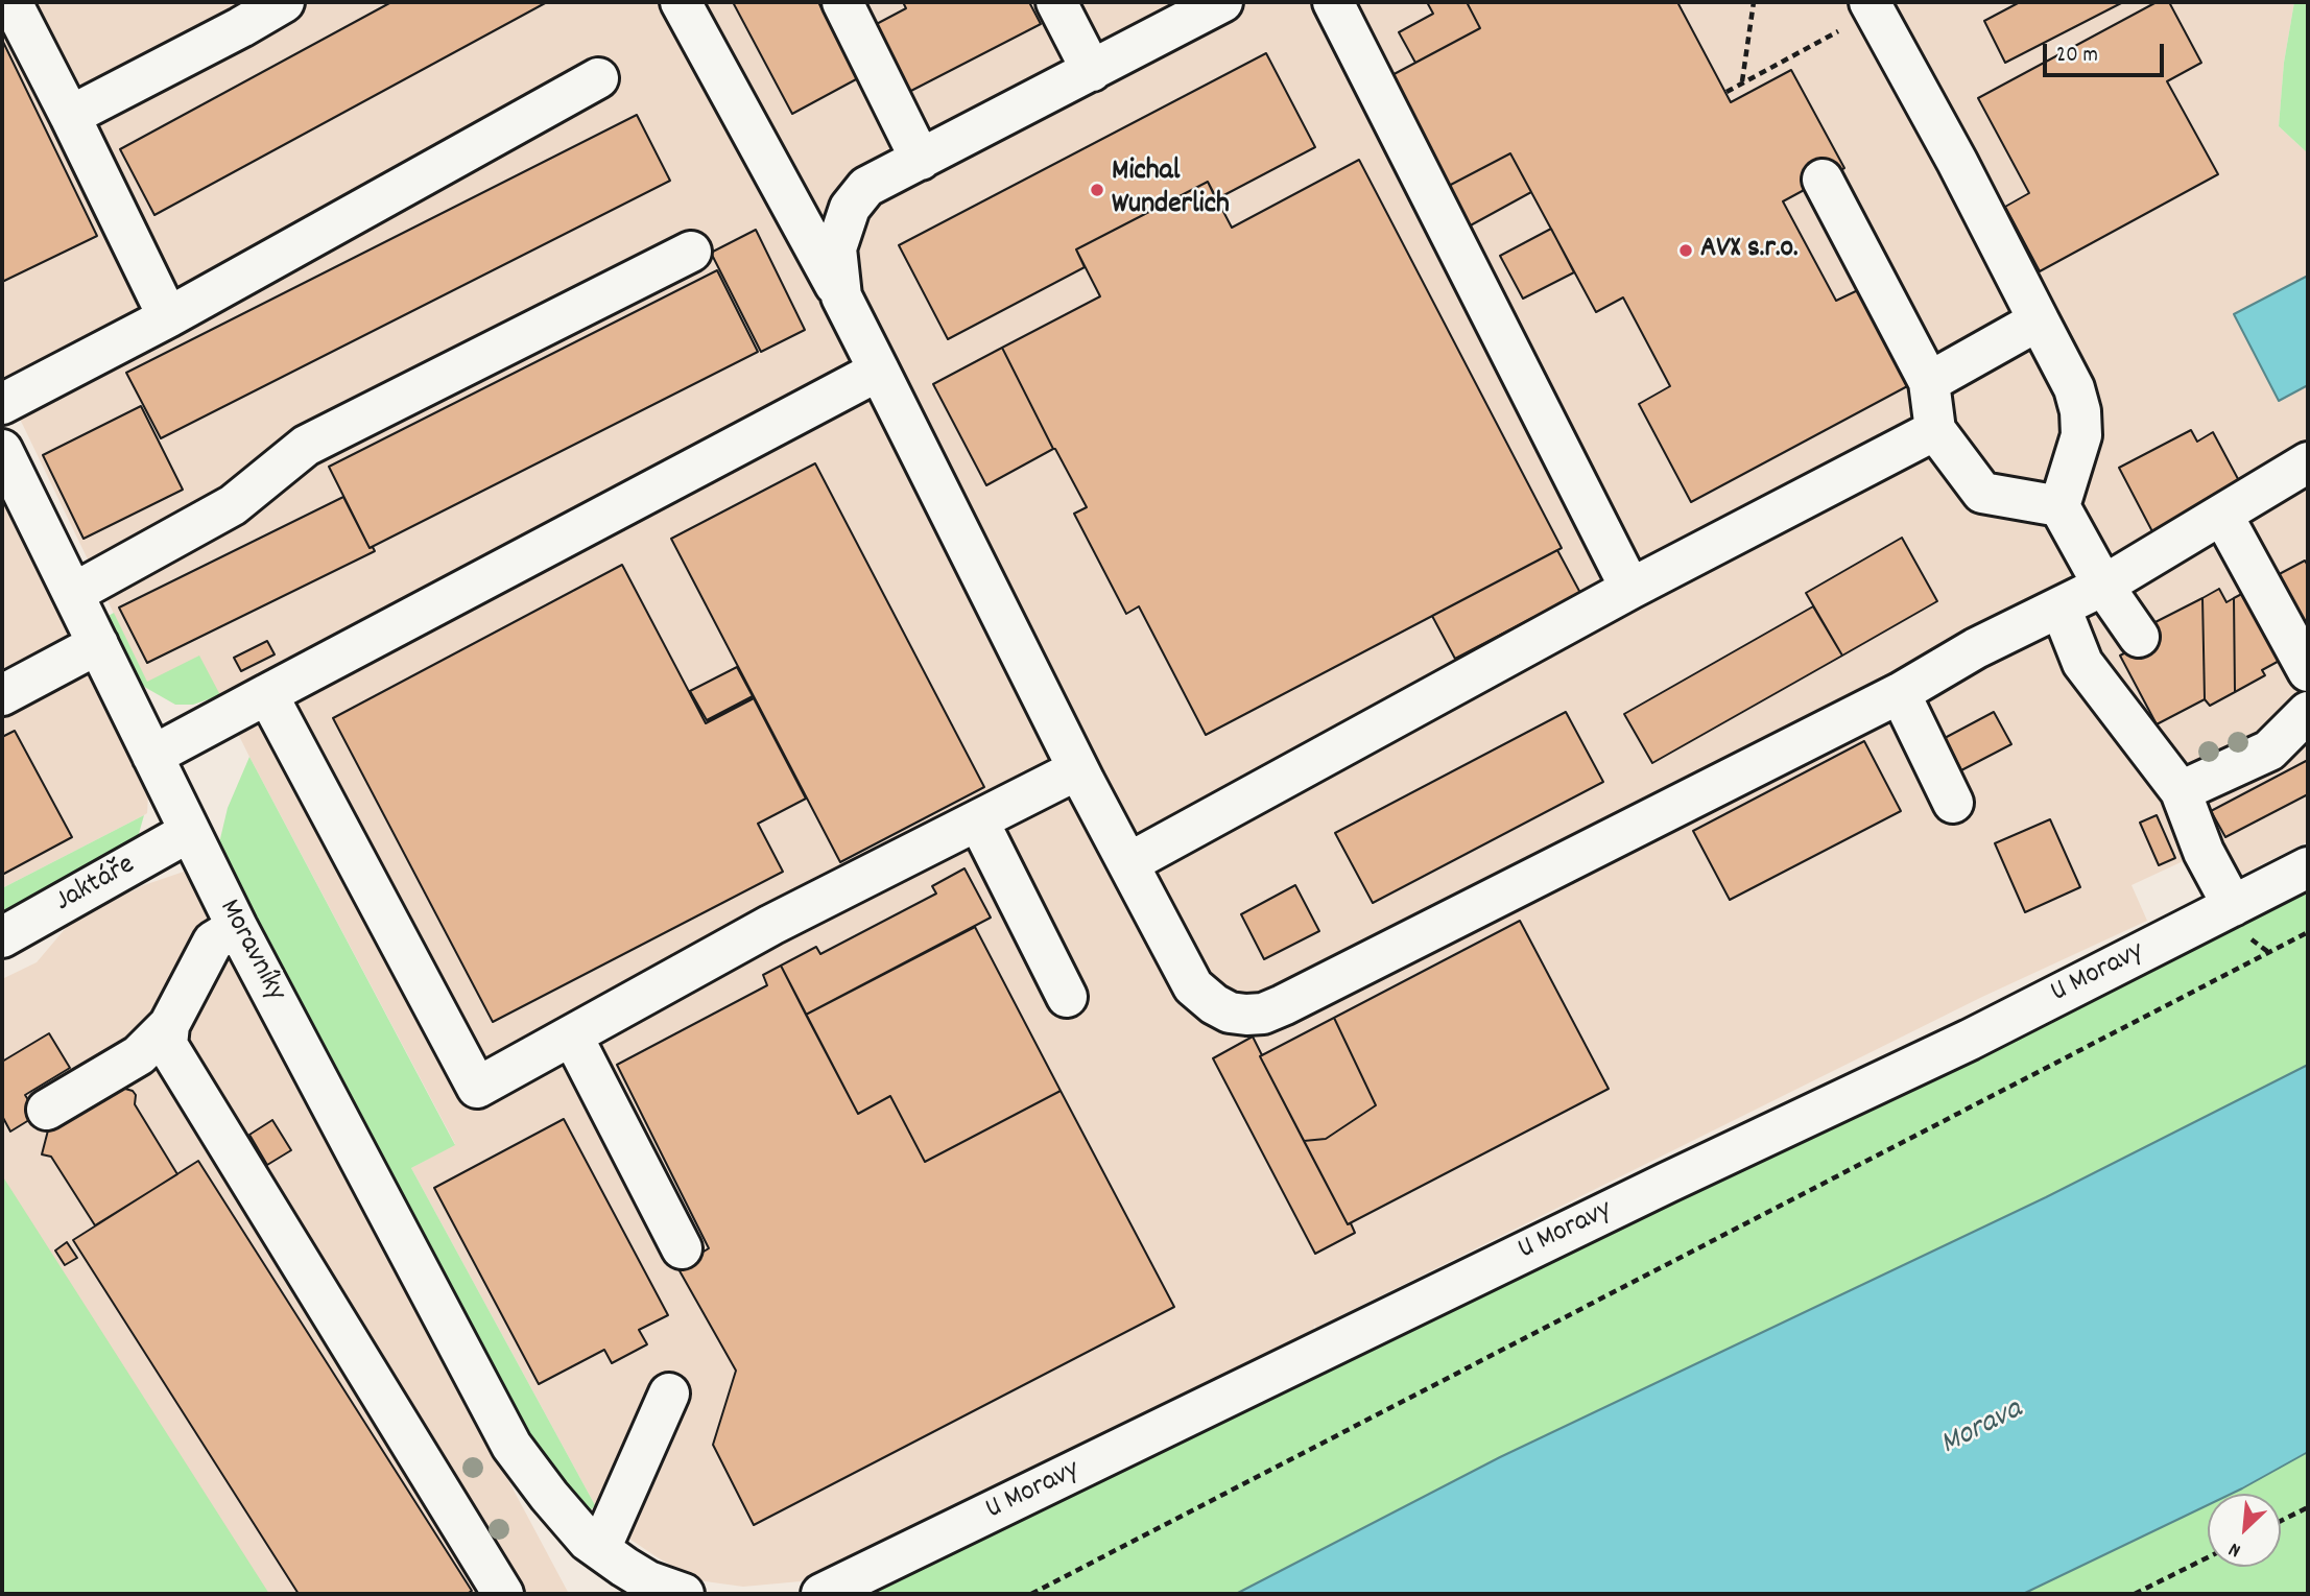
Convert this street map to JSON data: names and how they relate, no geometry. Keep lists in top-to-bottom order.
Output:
{
  "streets": {
    "street": ["Jaktáře", "Moravníky", "U Moravy"]
  },
  "crossings": [
    ["Jaktáře", "Moravníky"]
  ],
  "water": ["Morava"],
  "places": ["Michal Wunderlich", "AVX s.r.o."],
  "scale_bar": "20 m",
  "north": "bottom left"
}
